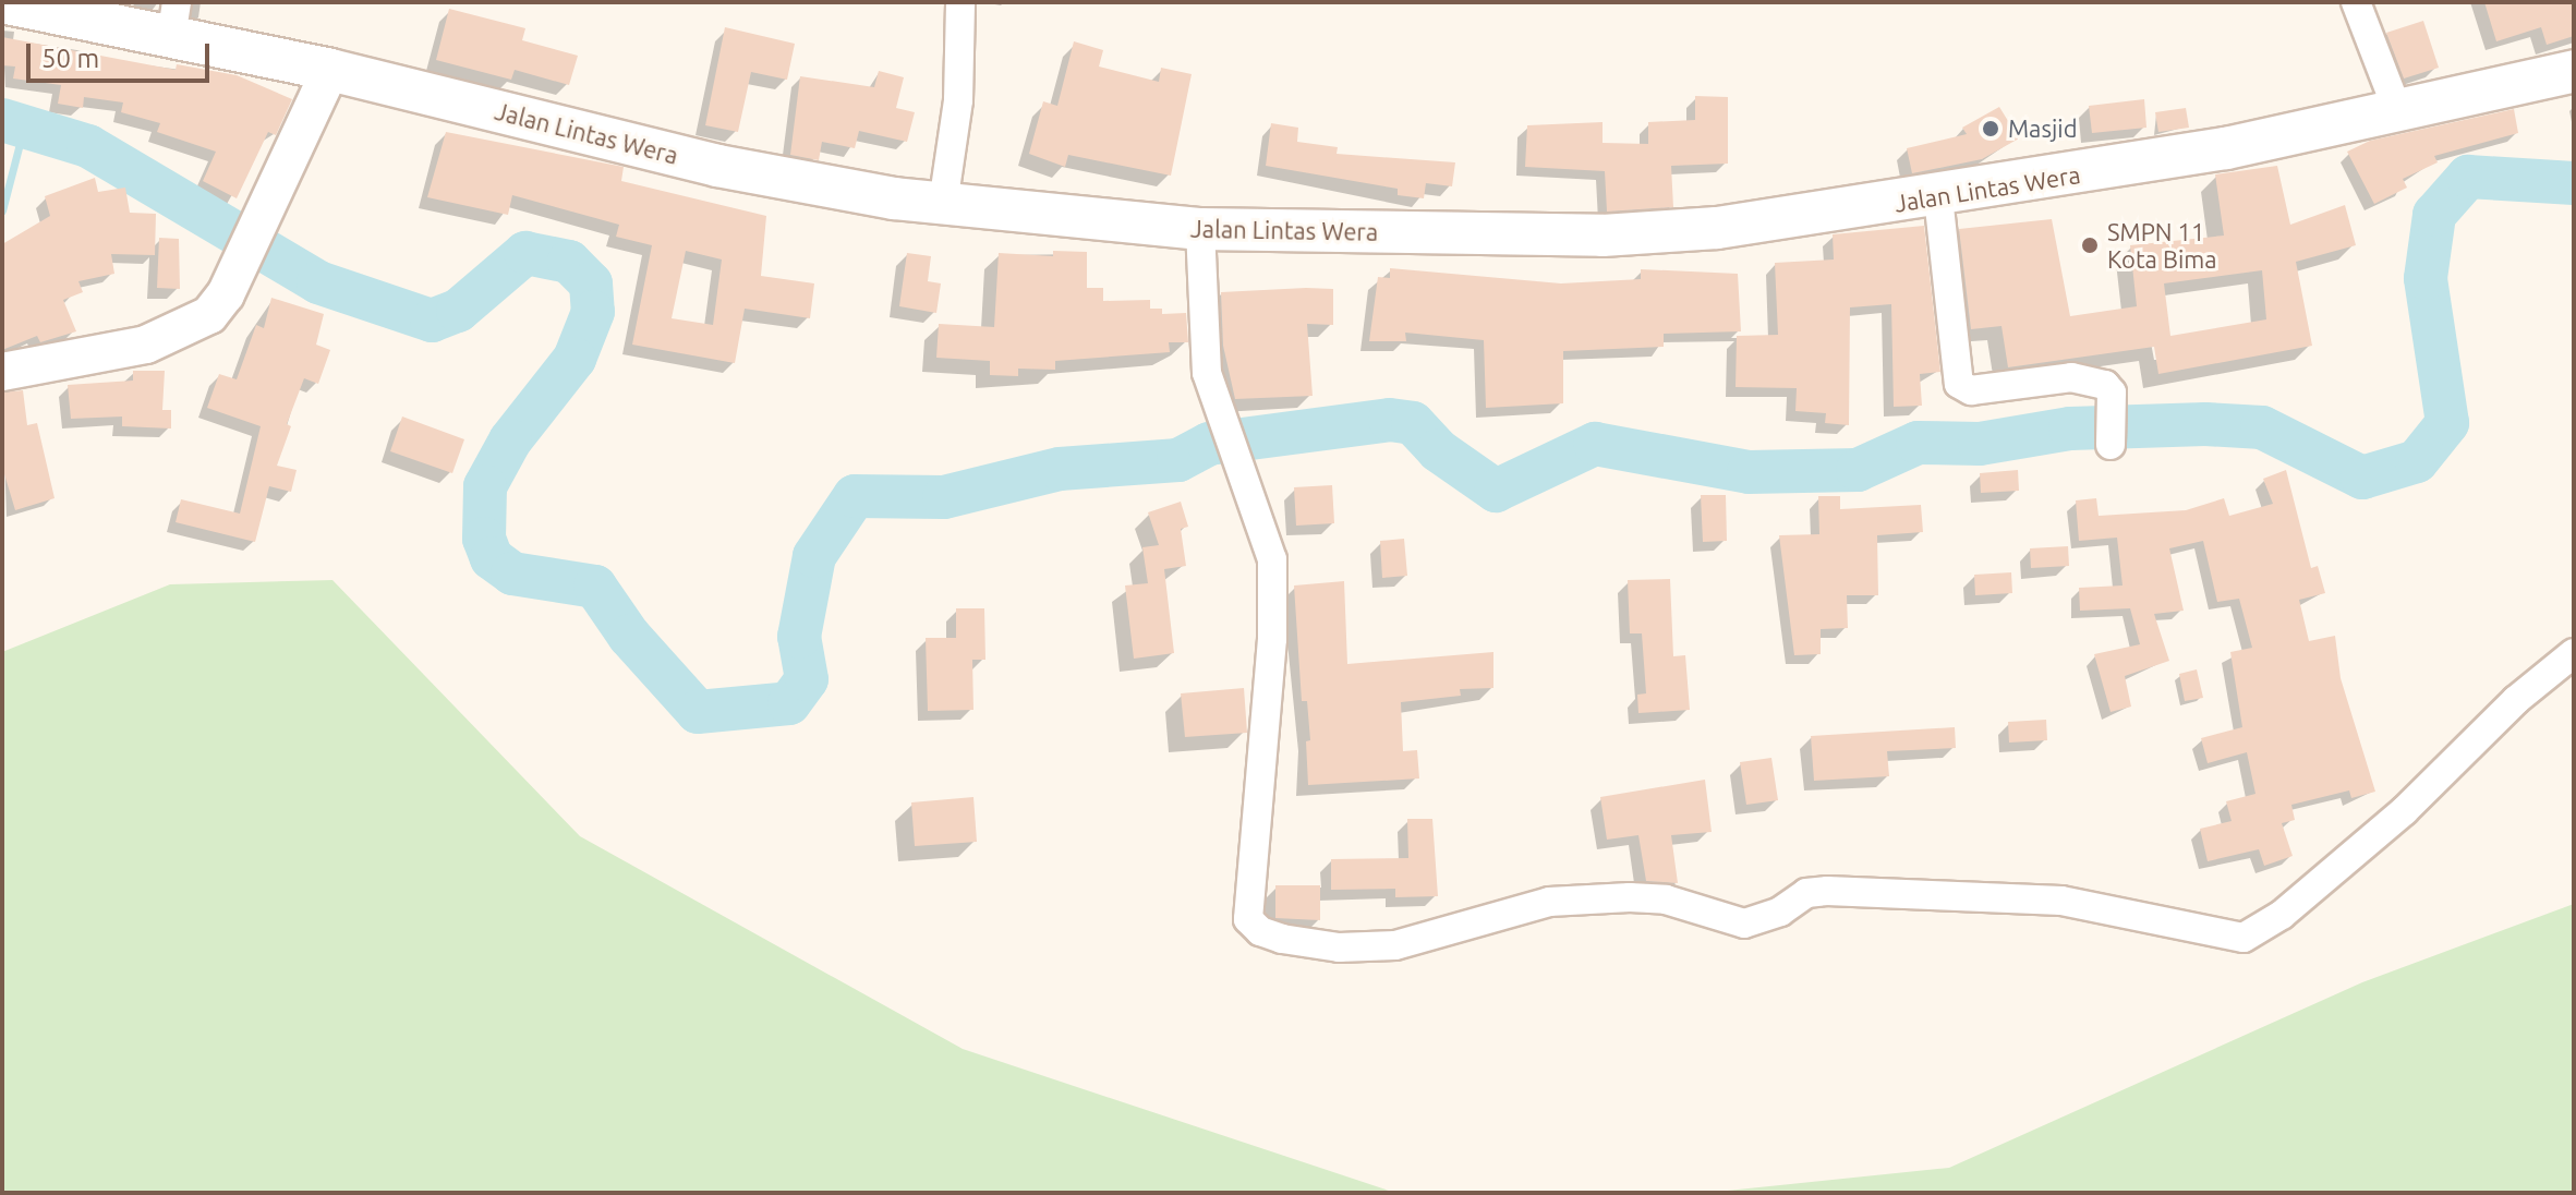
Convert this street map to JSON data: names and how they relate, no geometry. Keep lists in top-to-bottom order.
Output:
{
  "streets": {
    "main road": ["Jalan Lintas Wera"]
  },
  "places": ["Masjid", "SMPN 11 Kota Bima"],
  "scale_bar": "50 m"
}
